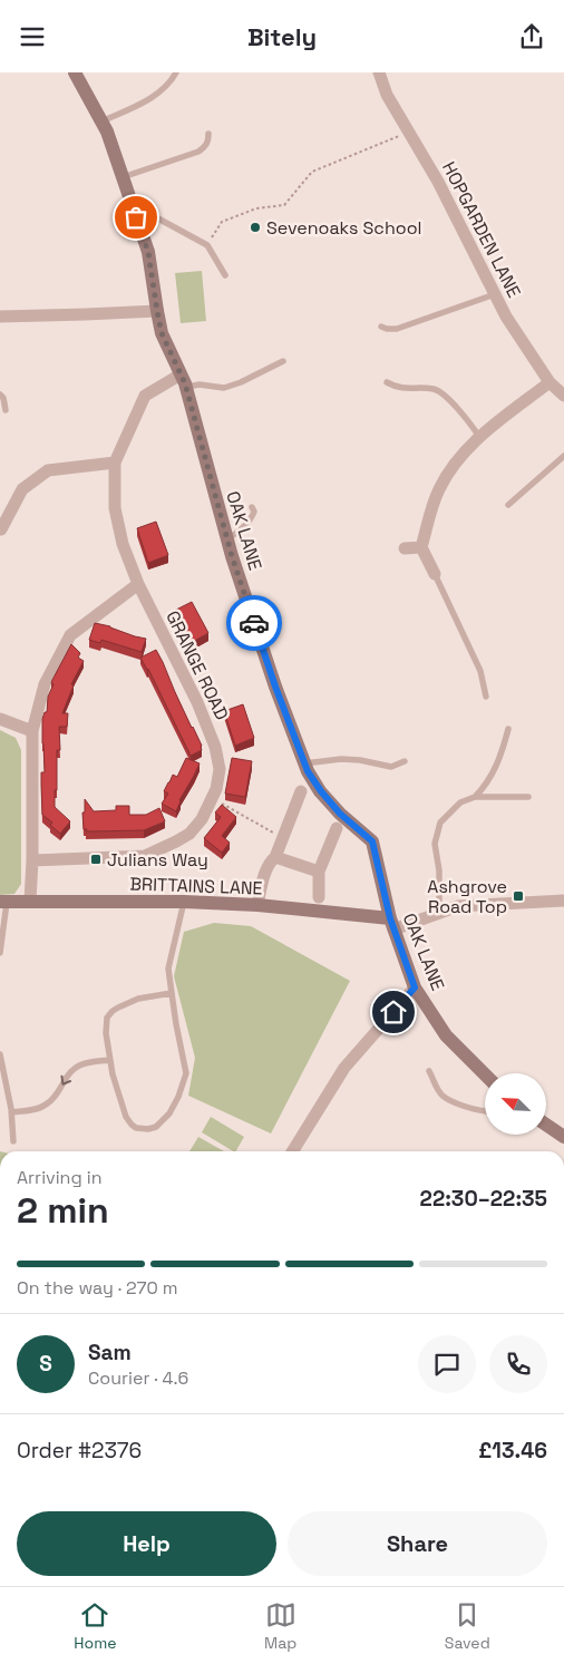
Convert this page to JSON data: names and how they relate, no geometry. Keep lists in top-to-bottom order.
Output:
{
  "streets": {
    "street": [
      "HOPGARDEN LANE",
      "OAK LANE",
      "GRANGE ROAD",
      "BRITTAINS LANE"
    ]
  },
  "crossings": [
    ["OAK LANE", "GRANGE ROAD"],
    ["OAK LANE", "BRITTAINS LANE"]
  ],
  "places": {
    "other": ["Sevenoaks School"],
    "transit": ["Julians Way", "Ashgrove Road Top"]
  },
  "north": "top left",
  "page": {
    "header": "Bitely",
    "heading": ["2 min", "Arriving in", "22:30–22:35"],
    "panel": [
      "Sam",
      "Courier · 4.6",
      "Order #2376",
      "£13.46"
    ],
    "bar": "On the way · 270 m",
    "round": "S",
    "buttons": ["Help", "Share"],
    "tabs": ["Home", "Map", "Saved"]
  }
}
